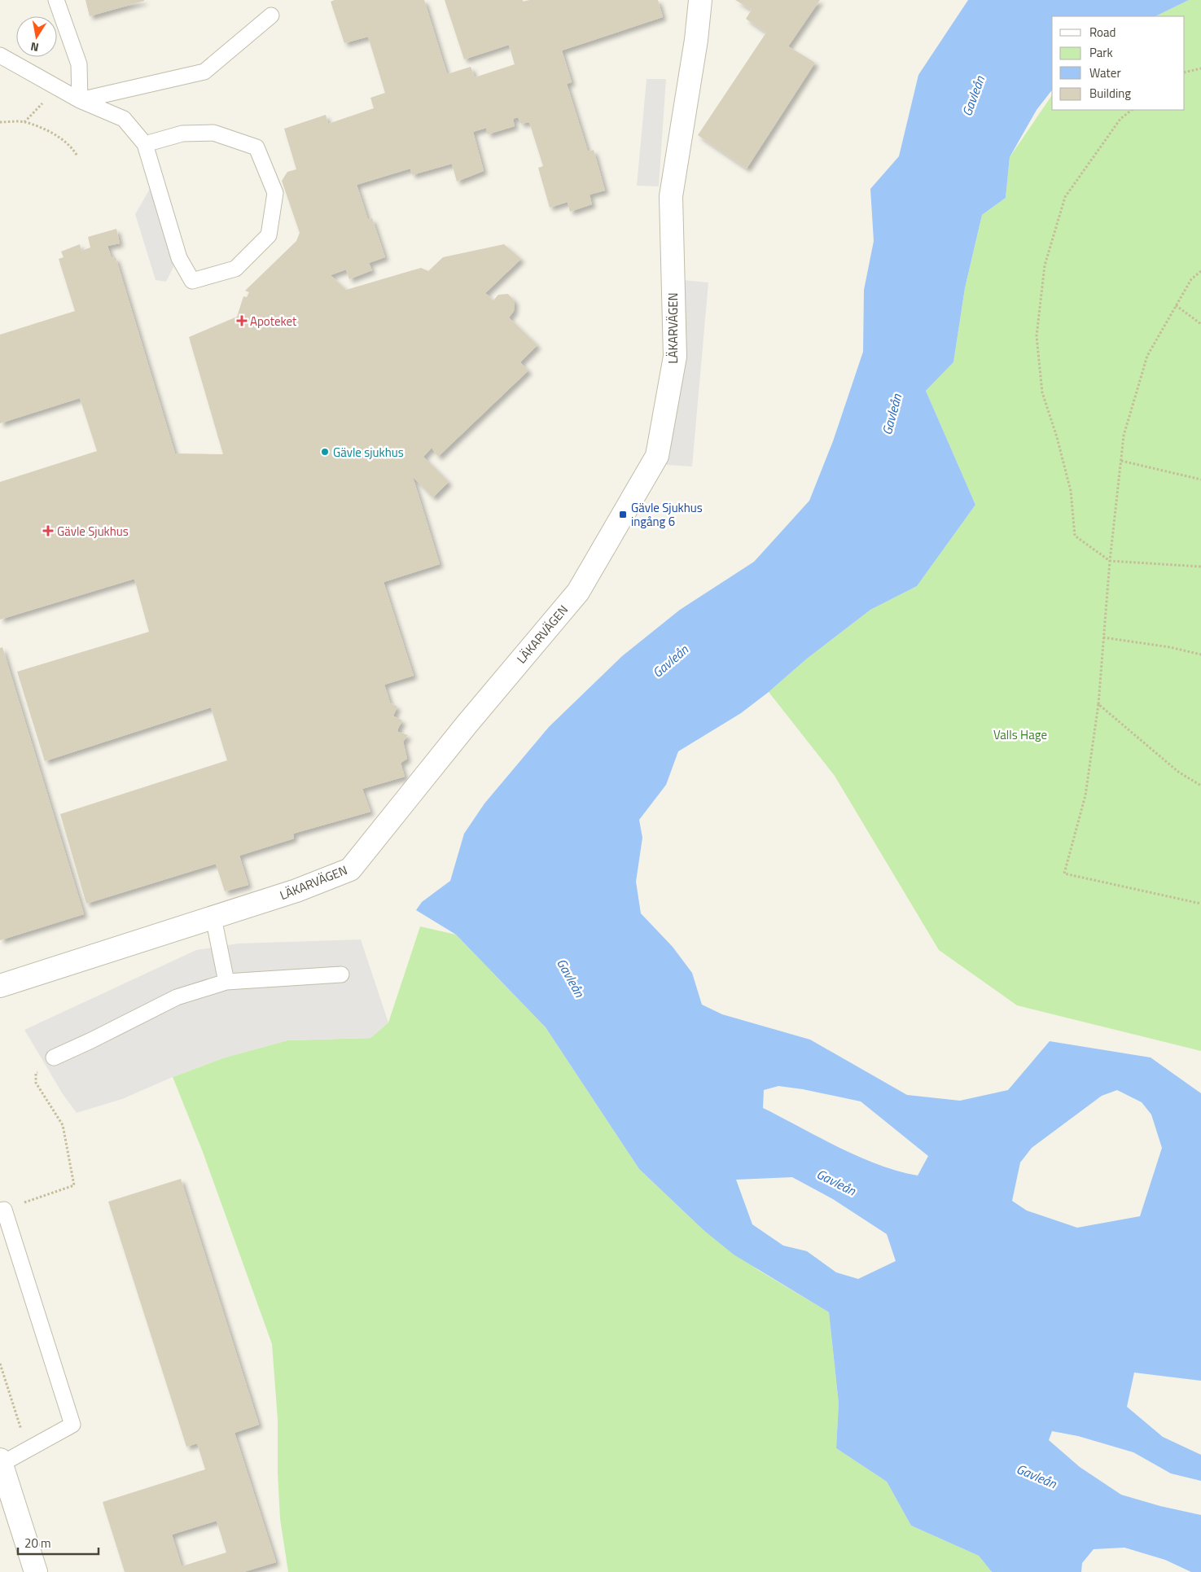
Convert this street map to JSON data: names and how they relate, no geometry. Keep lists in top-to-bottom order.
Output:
{
  "streets": {
    "street": ["LÄKARVÄGEN"]
  },
  "water": ["Gavleån"],
  "parks": ["Valls Hage"],
  "places": {
    "health": ["Apoteket", "Gävle Sjukhus"],
    "other": ["Gävle sjukhus"],
    "transit": ["Gävle Sjukhus ingång 6"]
  },
  "legend": [
    "Road",
    "Park",
    "Water",
    "Building"
  ],
  "scale_bar": "20 m",
  "north": "bottom"
}
